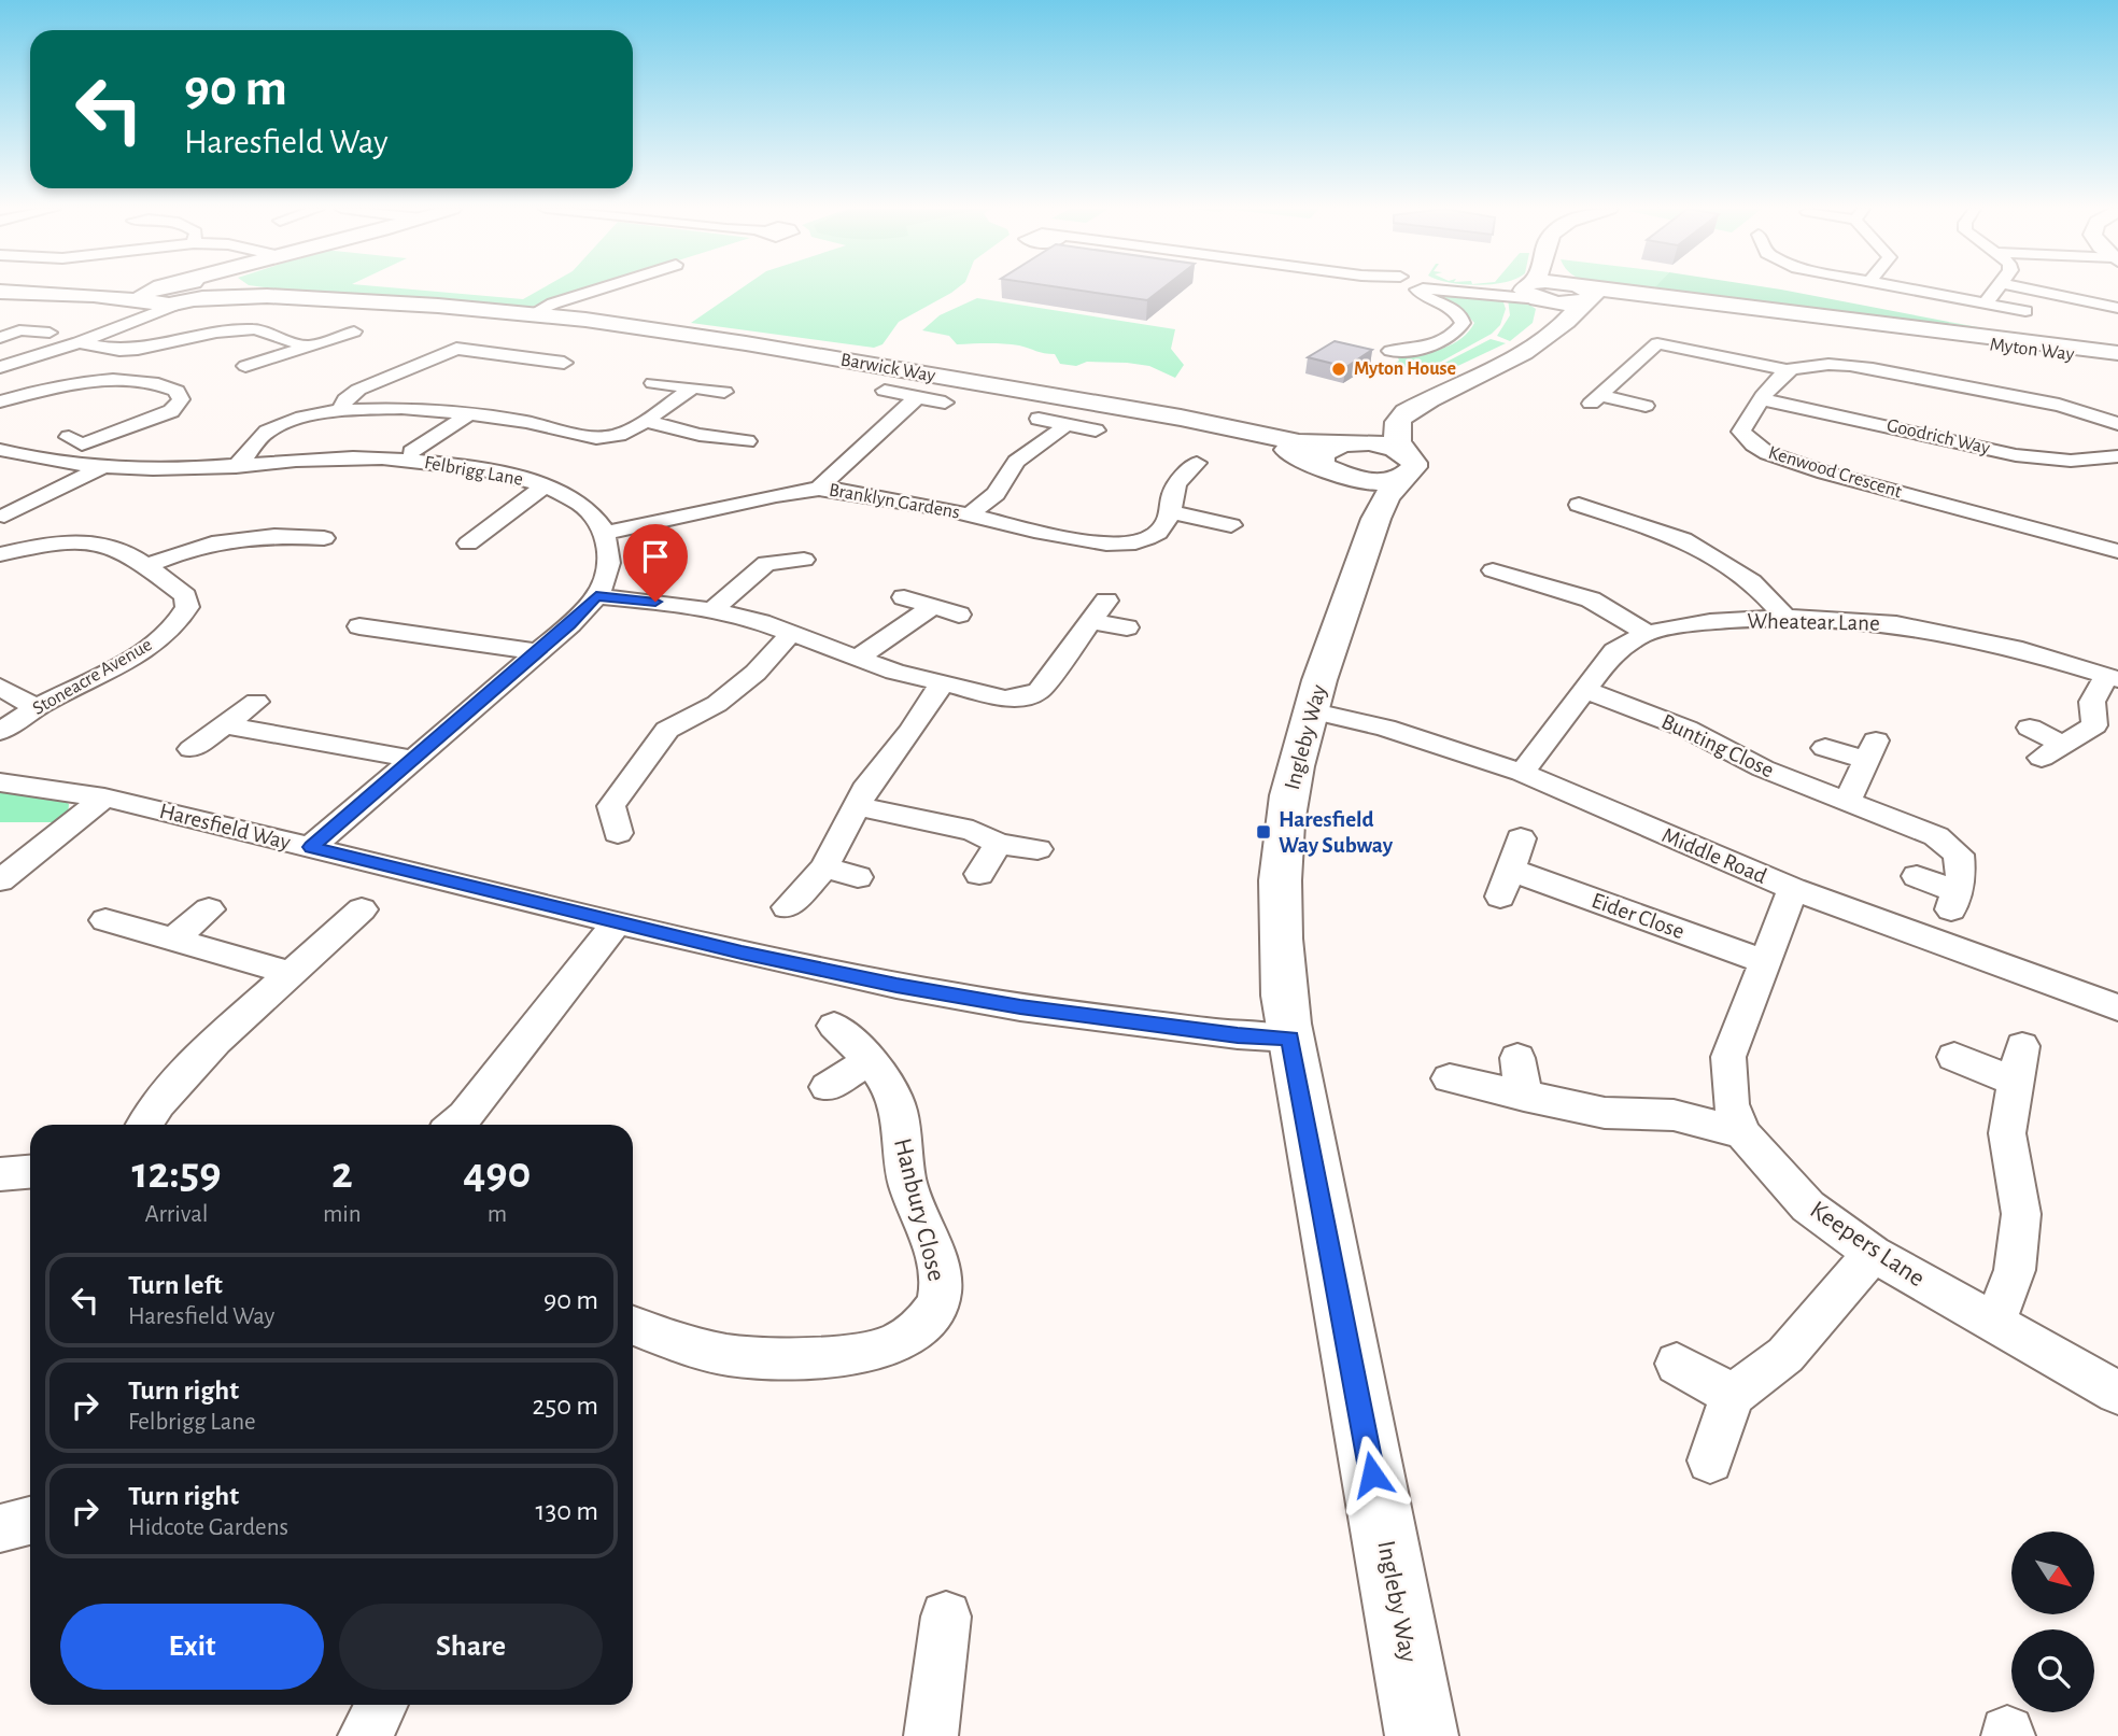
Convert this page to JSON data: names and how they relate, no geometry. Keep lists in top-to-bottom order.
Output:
{
  "streets": {
    "street": [
      "Myton Way",
      "Barwick Way",
      "Goodrich Way",
      "Felbrigg Lane",
      "Kenwood Crescent",
      "Branklyn Gardens",
      "Wheatear Lane",
      "Stoneacre Avenue",
      "Ingleby Way",
      "Bunting Close",
      "Haresfield Way",
      "Middle Road",
      "Eider Close",
      "Hanbury Close",
      "Keepers Lane"
    ]
  },
  "crossings": [
    ["Goodrich Way", "Kenwood Crescent"],
    ["Felbrigg Lane", "Branklyn Gardens"],
    ["Wheatear Lane", "Bunting Close"],
    ["Wheatear Lane", "Middle Road"],
    ["Ingleby Way", "Haresfield Way"],
    ["Ingleby Way", "Middle Road"],
    ["Middle Road", "Keepers Lane"],
    ["Eider Close", "Keepers Lane"]
  ],
  "places": {
    "other": ["Myton House"],
    "transit": ["Haresfield Way Subway"]
  },
  "north": "bottom right",
  "page": {
    "turn": ["90 m", "Haresfield Way"],
    "eta": [
      "12:59",
      "Arrival",
      "2",
      "min",
      "490",
      "m"
    ],
    "list": [
      {
        "name": "Turn left",
        "note": "Haresfield Way",
        "value": "90 m"
      },
      {
        "name": "Turn right",
        "note": "Felbrigg Lane",
        "value": "250 m"
      },
      {
        "name": "Turn right",
        "note": "Hidcote Gardens",
        "value": "130 m"
      }
    ],
    "buttons": ["Exit", "Share"]
  }
}
